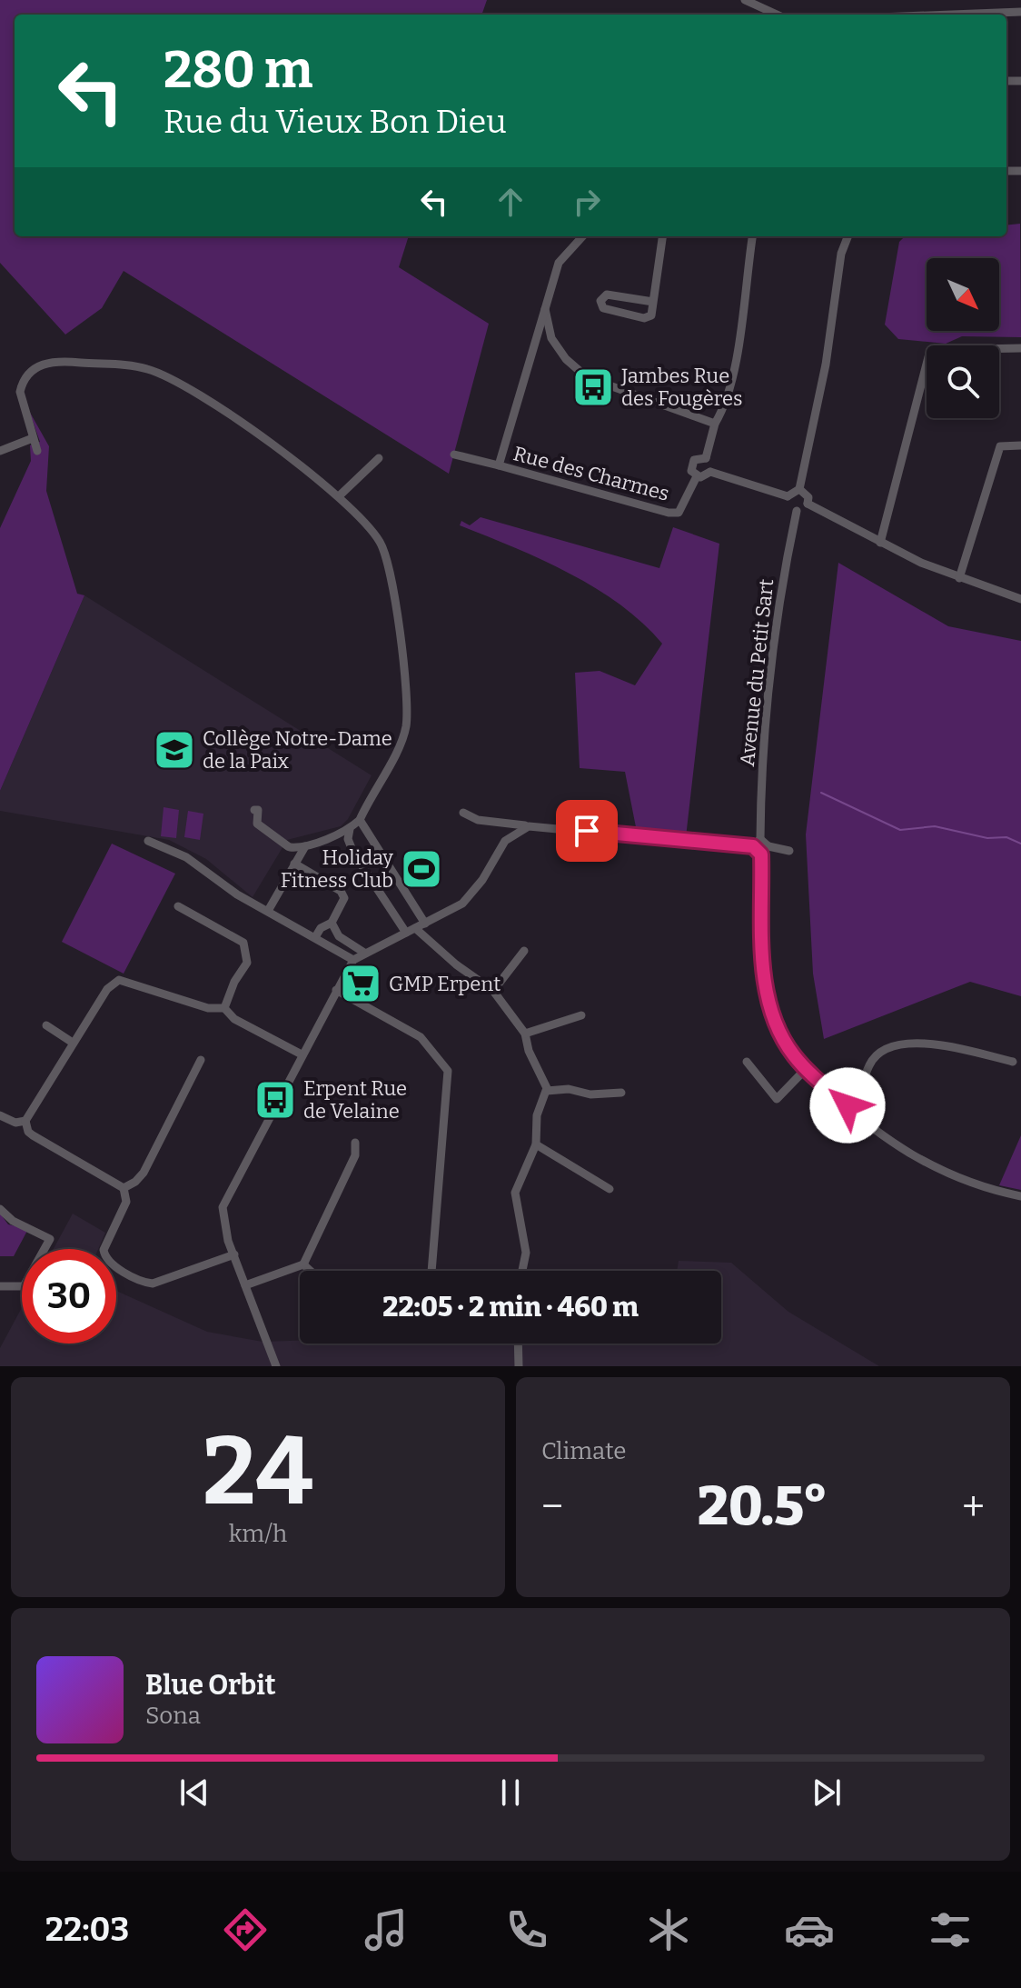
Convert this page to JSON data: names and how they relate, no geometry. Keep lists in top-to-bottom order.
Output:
{
  "streets": {
    "street": ["Rue des Charmes", "Avenue du Petit Sart"]
  },
  "places": {
    "bus stop": ["Jambes Rue des Fougères", "Erpent Rue de Velaine"],
    "school or university": ["Collège Notre-Dame de la Paix"],
    "sports": ["Holiday Fitness Club"],
    "supermarket": ["GMP Erpent"]
  },
  "north": "bottom right",
  "page": {
    "turn": ["280 m", "Rue du Vieux Bon Dieu"],
    "limit": "30",
    "trip": "22:05 · 2 min · 460 m",
    "tile": [
      ["24", "km/h"],
      "Climate"
    ],
    "heat": ["−", "20.5°", "+"],
    "song": ["Blue Orbit", "Sona"],
    "tabs": "22:03"
  }
}
